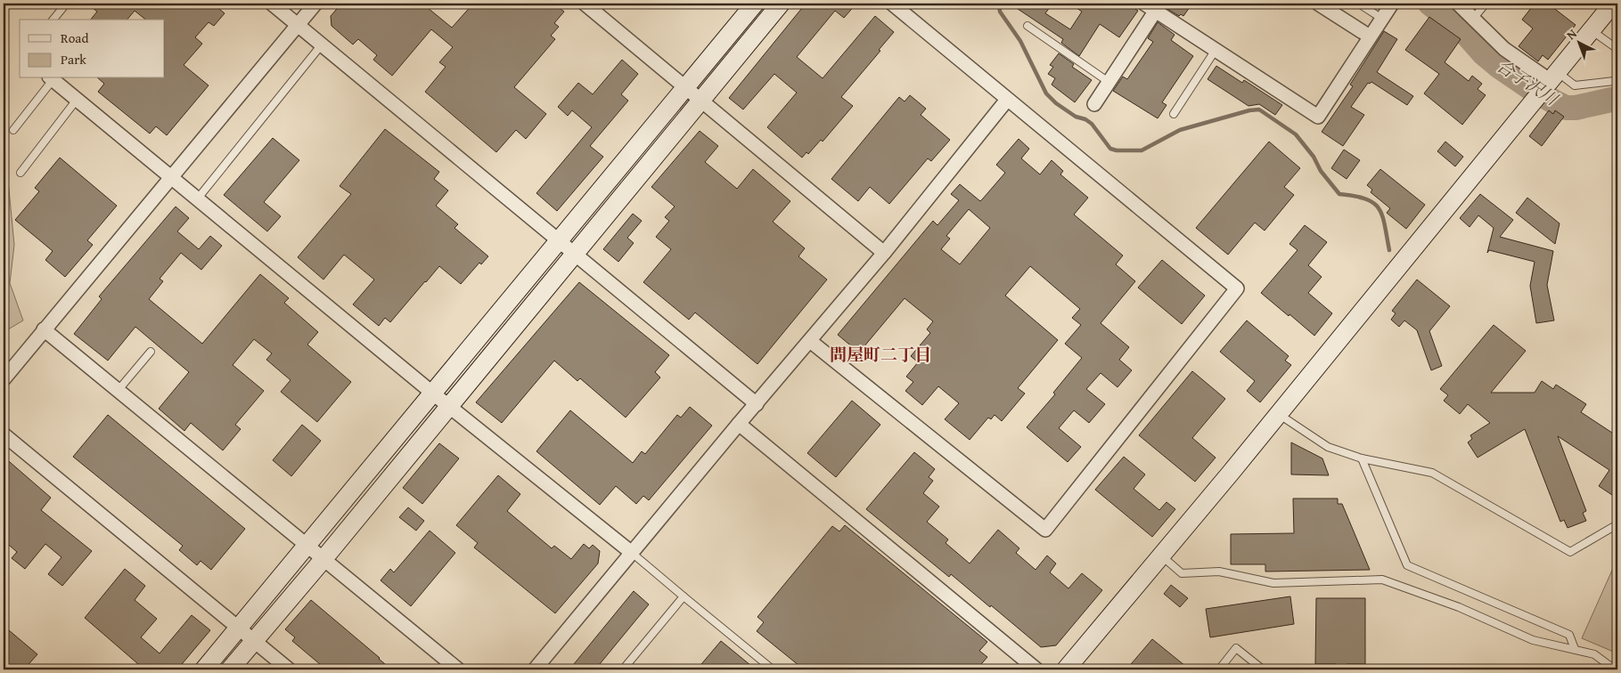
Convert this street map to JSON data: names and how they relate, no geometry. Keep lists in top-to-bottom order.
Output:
{
  "districts": ["問屋町二丁目"],
  "water": ["合子沢川"],
  "legend": ["Road", "Park"],
  "north": "top left"
}
